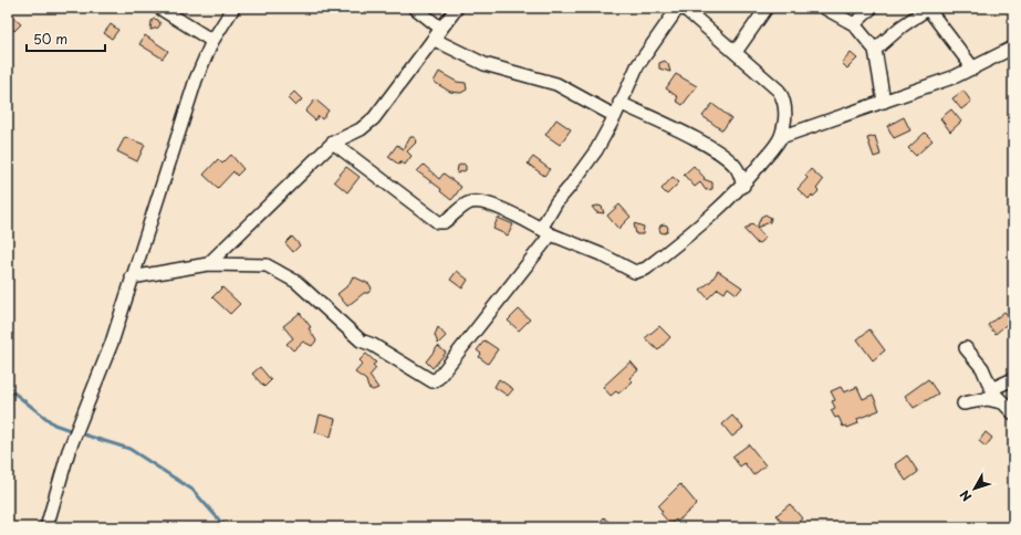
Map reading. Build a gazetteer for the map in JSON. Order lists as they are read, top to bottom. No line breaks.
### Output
{"scale_bar":"50 m","north":"bottom left"}
